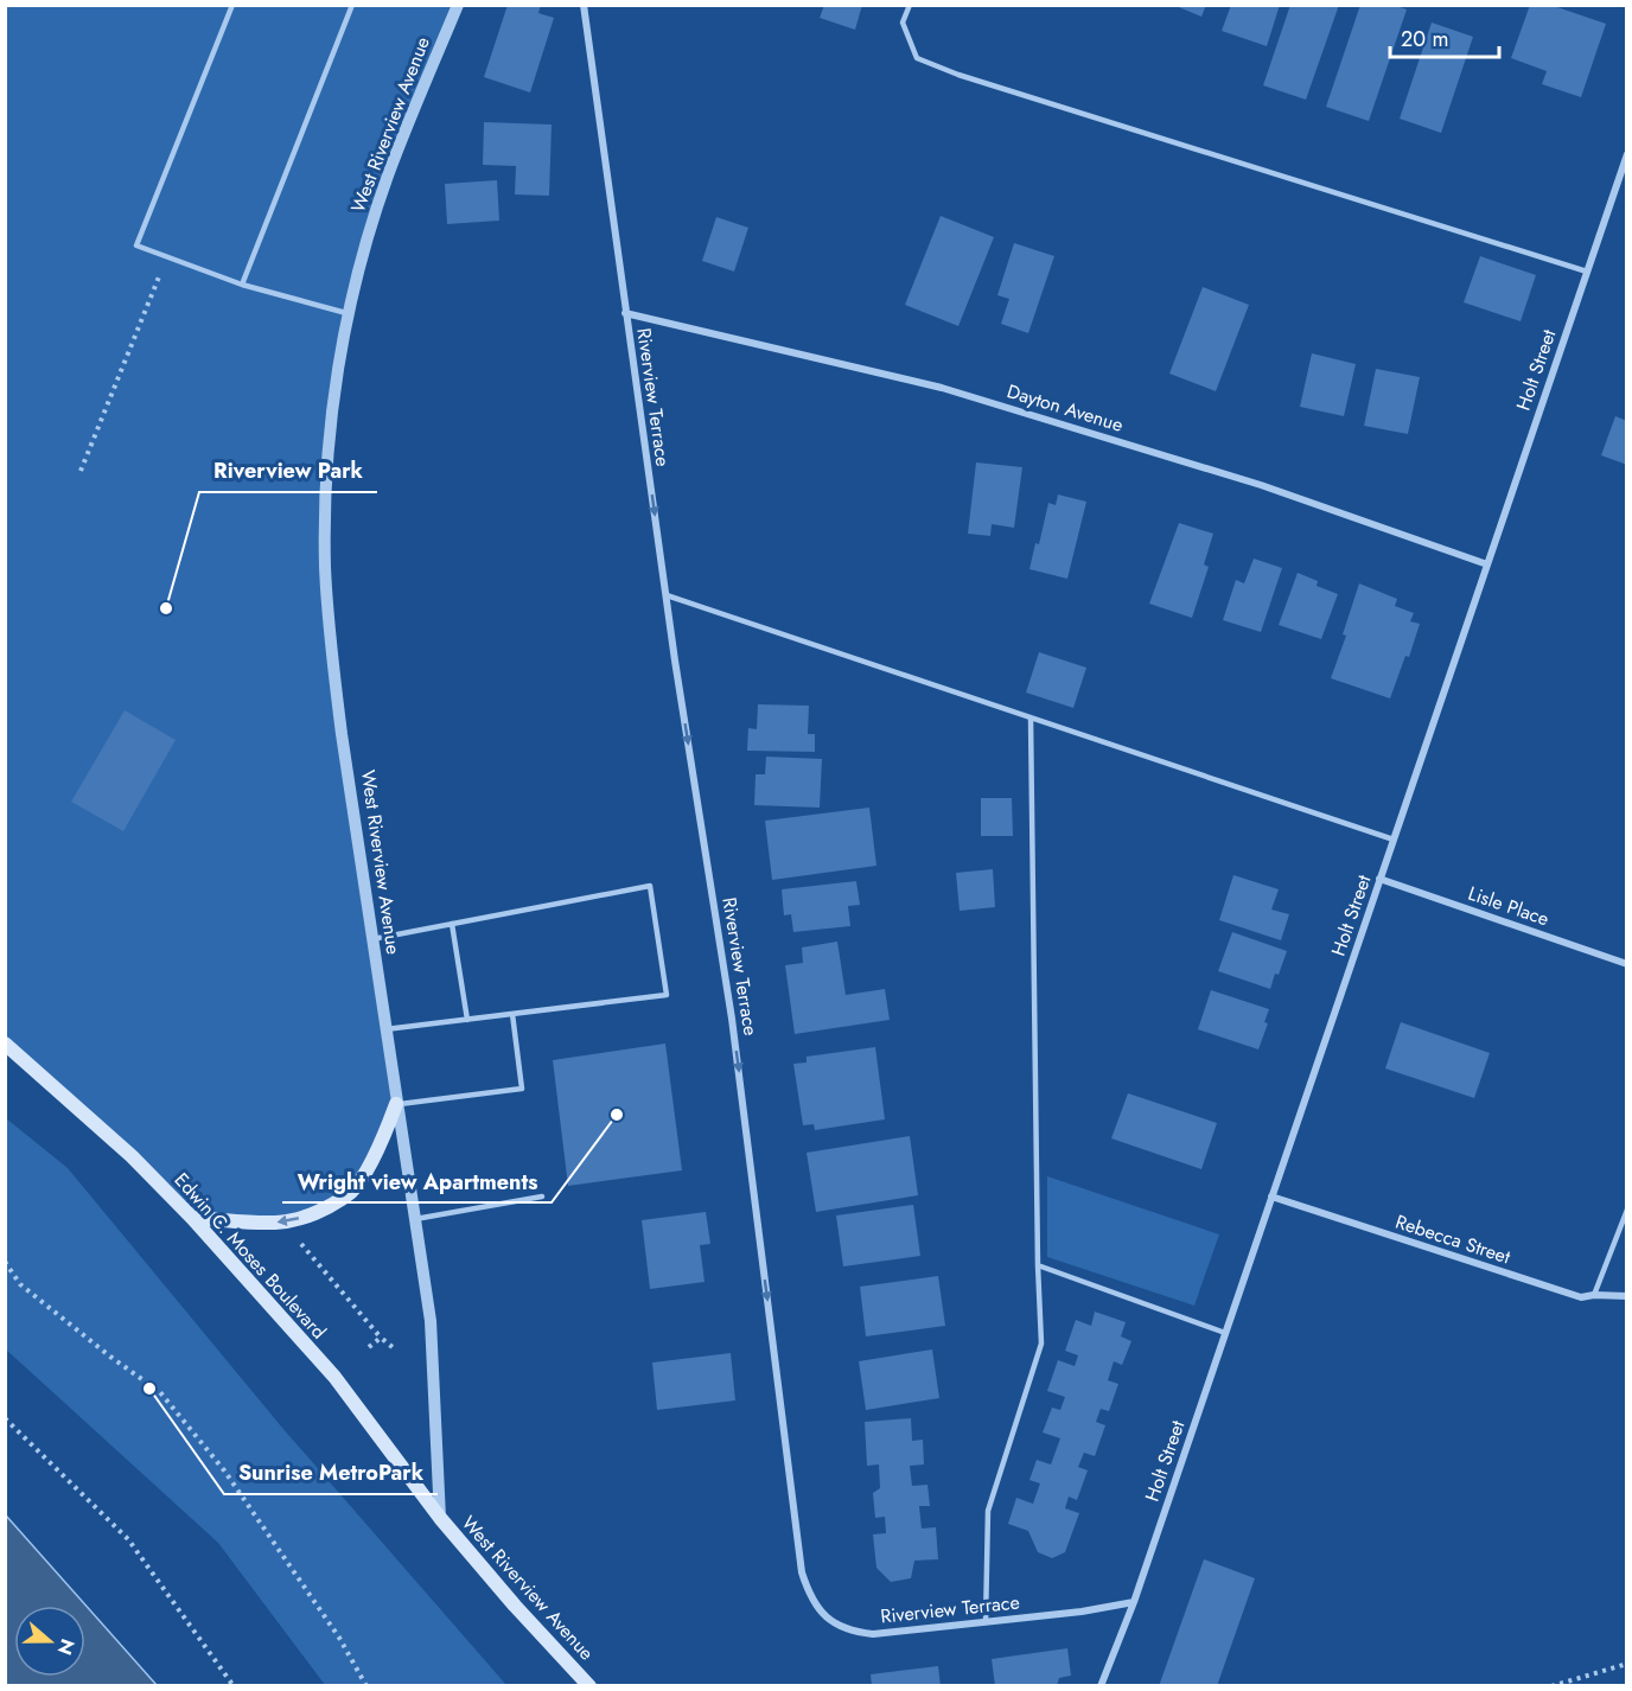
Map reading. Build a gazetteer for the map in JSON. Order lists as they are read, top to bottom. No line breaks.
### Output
{"streets":{"main road":["West Riverview Avenue","Edwin C. Moses Boulevard"],"street":["Holt Street","Riverview Terrace","Dayton Avenue","Lisle Place","Rebecca Street"]},"crossings":[["West Riverview Avenue","Edwin C. Moses Boulevard"],["Holt Street","Riverview Terrace"],["Holt Street","Dayton Avenue"],["Holt Street","Lisle Place"],["Holt Street","Rebecca Street"],["Riverview Terrace","Dayton Avenue"]],"one_way":["Riverview Terrace"],"places":["Riverview Park","Wright view Apartments","Sunrise MetroPark"],"scale_bar":"20 m","north":"right"}
